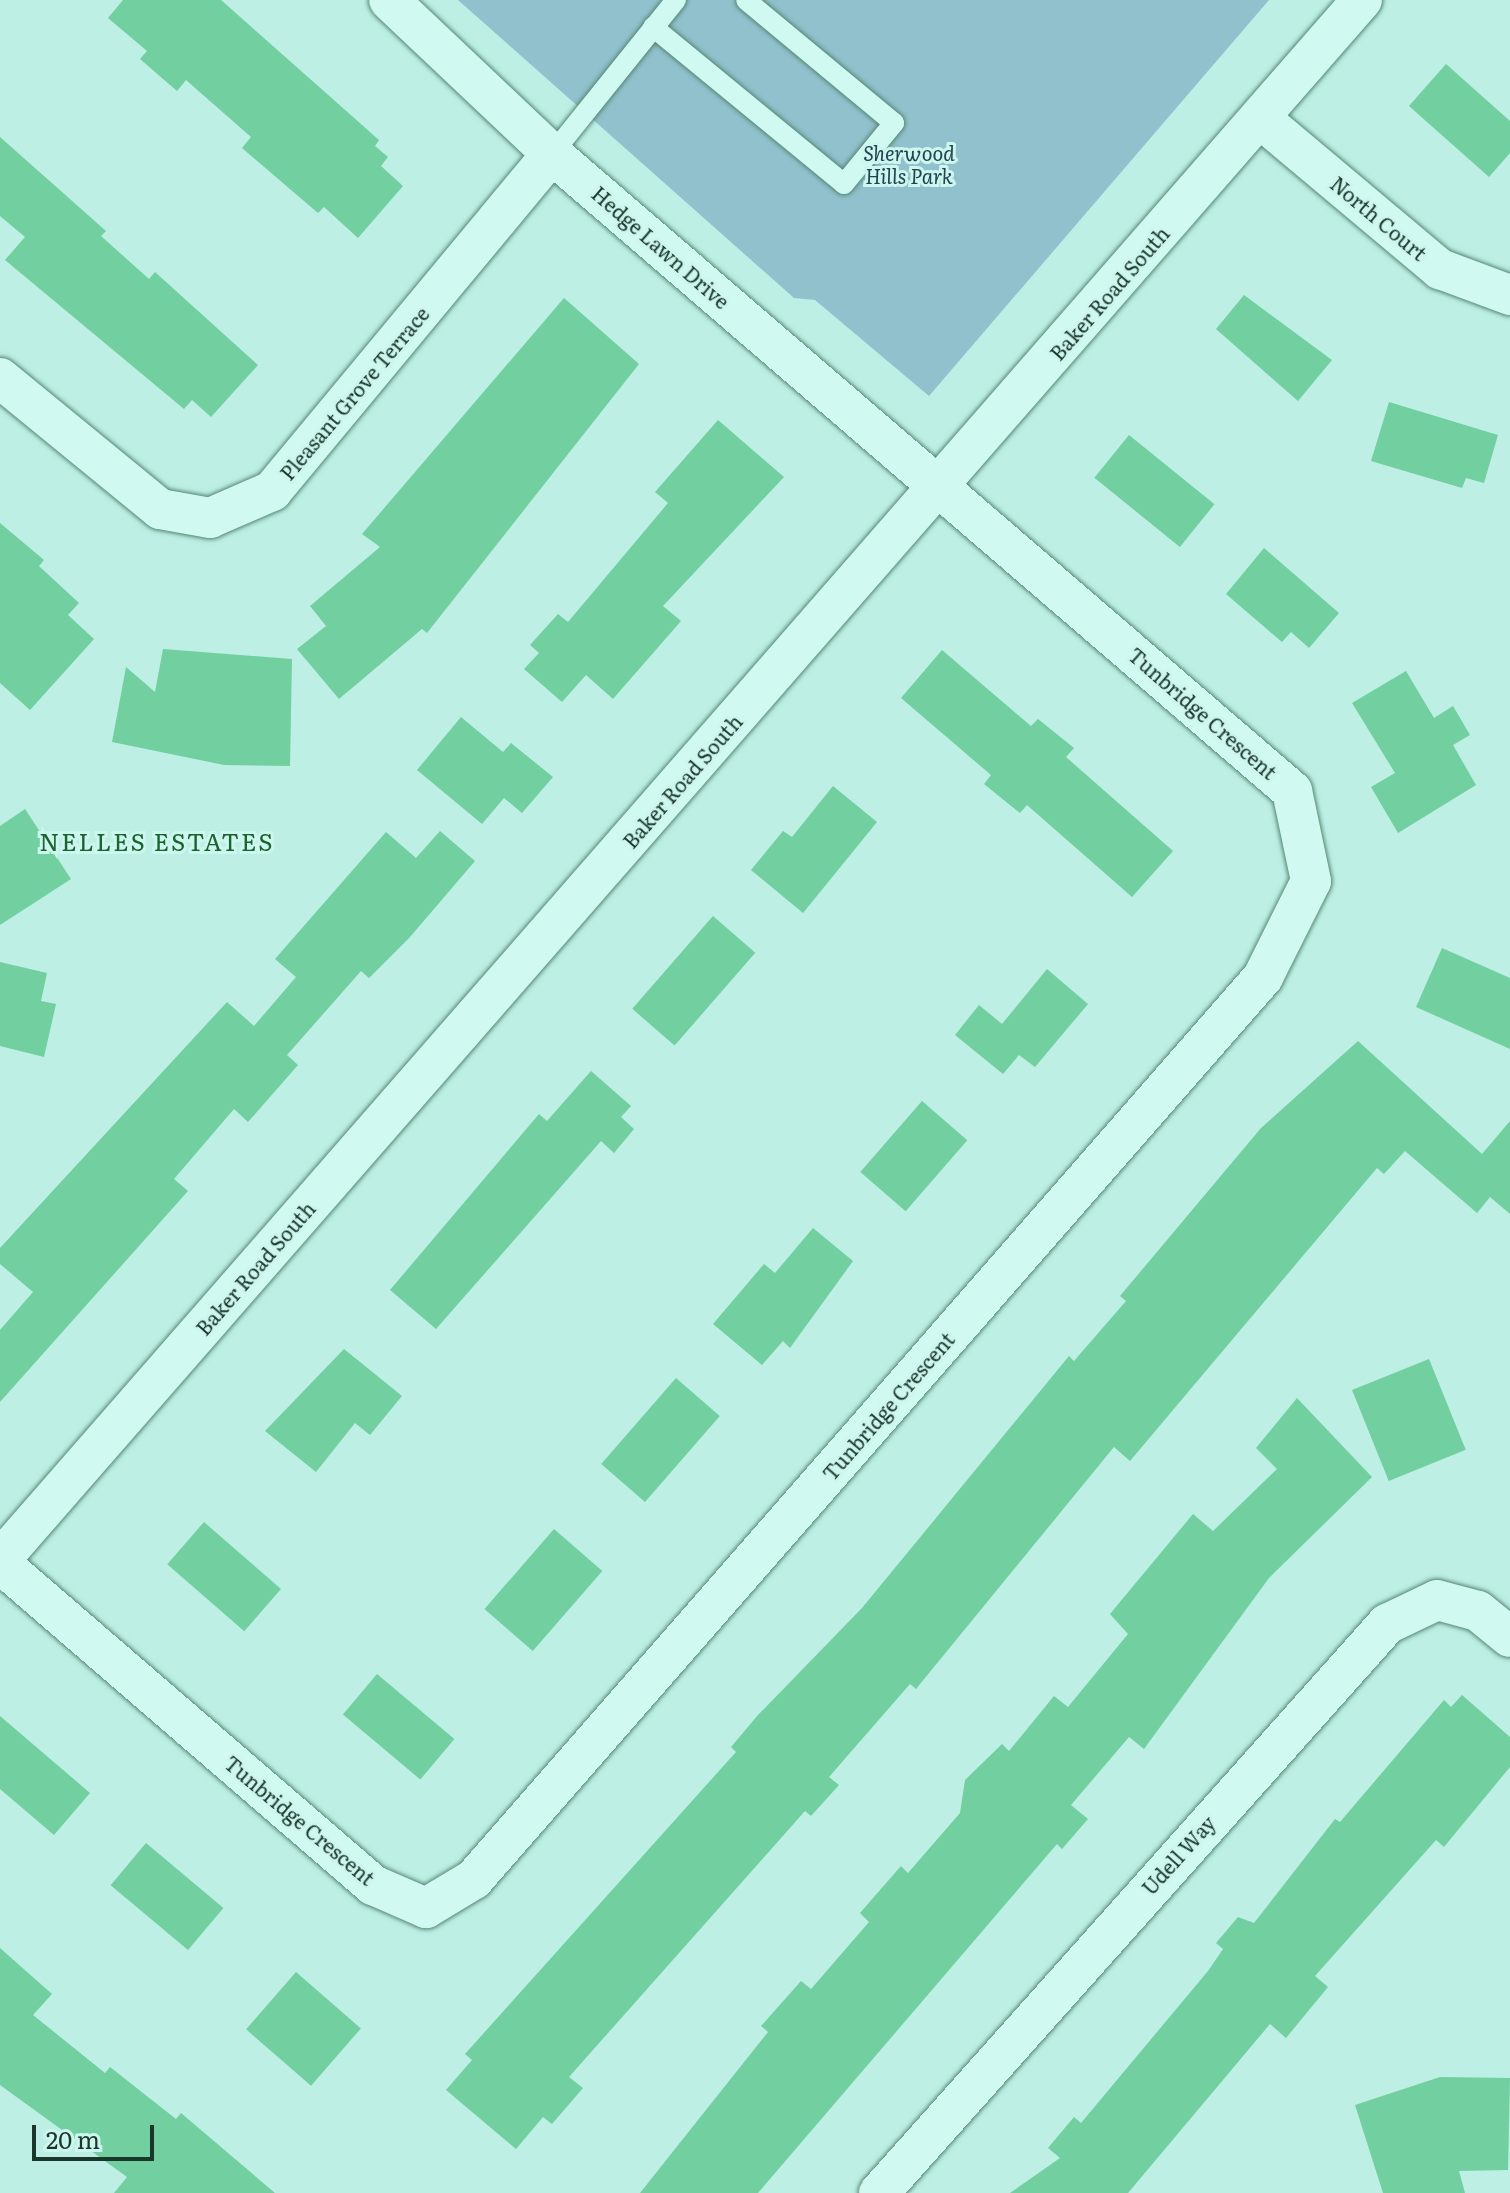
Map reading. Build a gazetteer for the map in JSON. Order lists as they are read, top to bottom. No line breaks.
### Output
{"streets":{"street":["North Court","Hedge Lawn Drive","Baker Road South","Pleasant Grove Terrace","Tunbridge Crescent","Udell Way"]},"crossings":[["North Court","Baker Road South"],["Hedge Lawn Drive","Baker Road South"],["Hedge Lawn Drive","Pleasant Grove Terrace"],["Hedge Lawn Drive","Tunbridge Crescent"],["Baker Road South","Tunbridge Crescent"]],"districts":["NELLES ESTATES"],"parks":["Sherwood Hills Park"],"scale_bar":"20 m"}
